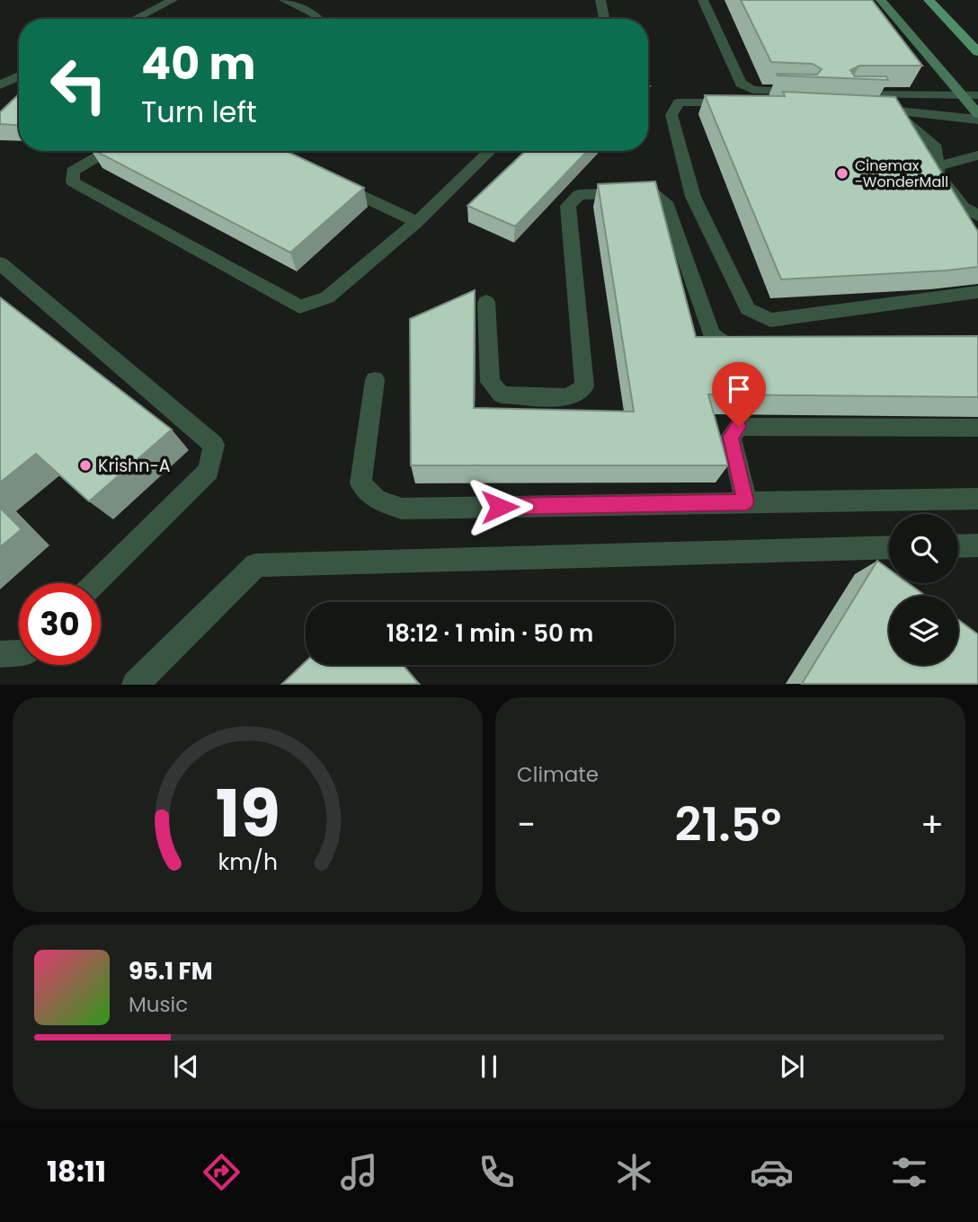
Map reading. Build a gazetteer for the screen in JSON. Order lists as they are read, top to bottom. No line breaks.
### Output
{"places":["Cinemax -WonderMall","Krishn-A"],"page":{"turn":["40 m","Turn left"],"limit":"30","trip":"18:12 · 1 min · 50 m","tile":"Climate","heat":["−","21.5°","+"],"song":["95.1 FM","Music"],"tabs":"18:11","gauge":["19","km/h"]}}
